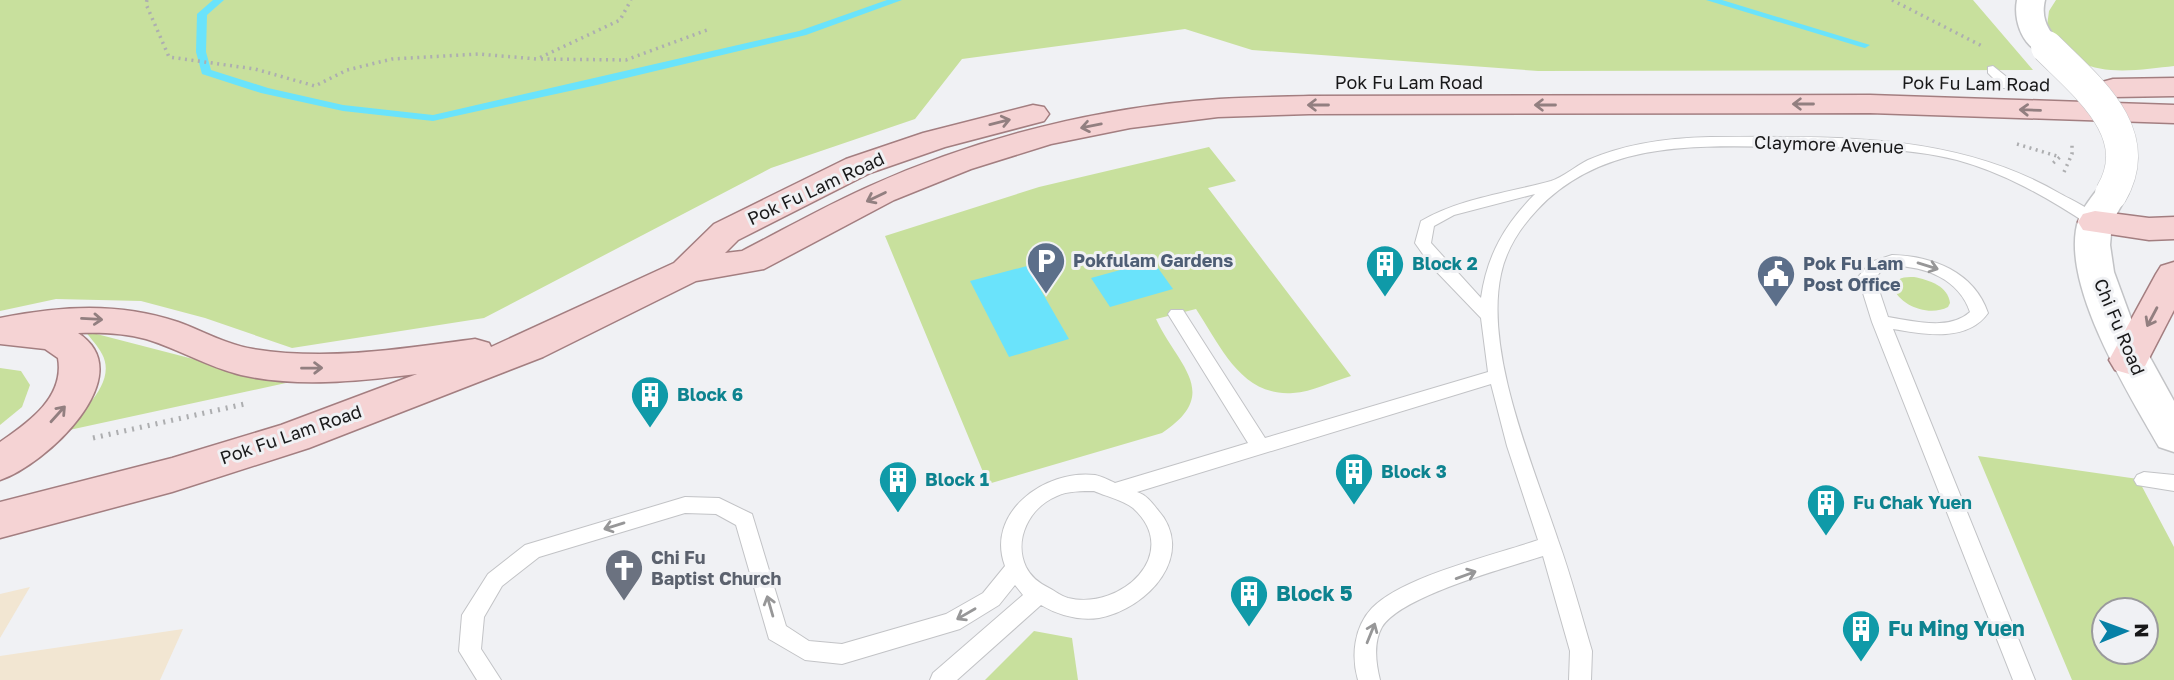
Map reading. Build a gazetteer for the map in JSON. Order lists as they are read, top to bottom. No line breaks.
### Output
{"streets":{"main road":["Pok Fu Lam Road"],"street":["Chi Fu Road"],"lane":["Claymore Avenue"]},"crossings":[["Claymore Avenue","Chi Fu Road"]],"places":{"parking":["Pokfulam Gardens"],"building":["Block 2","Block 6","Block 3","Block 1","Fu Chak Yuen","Block 5","Fu Ming Yuen"],"public building":["Pok Fu Lam Post Office"],"church":["Chi Fu Baptist Church"]},"north":"right"}
